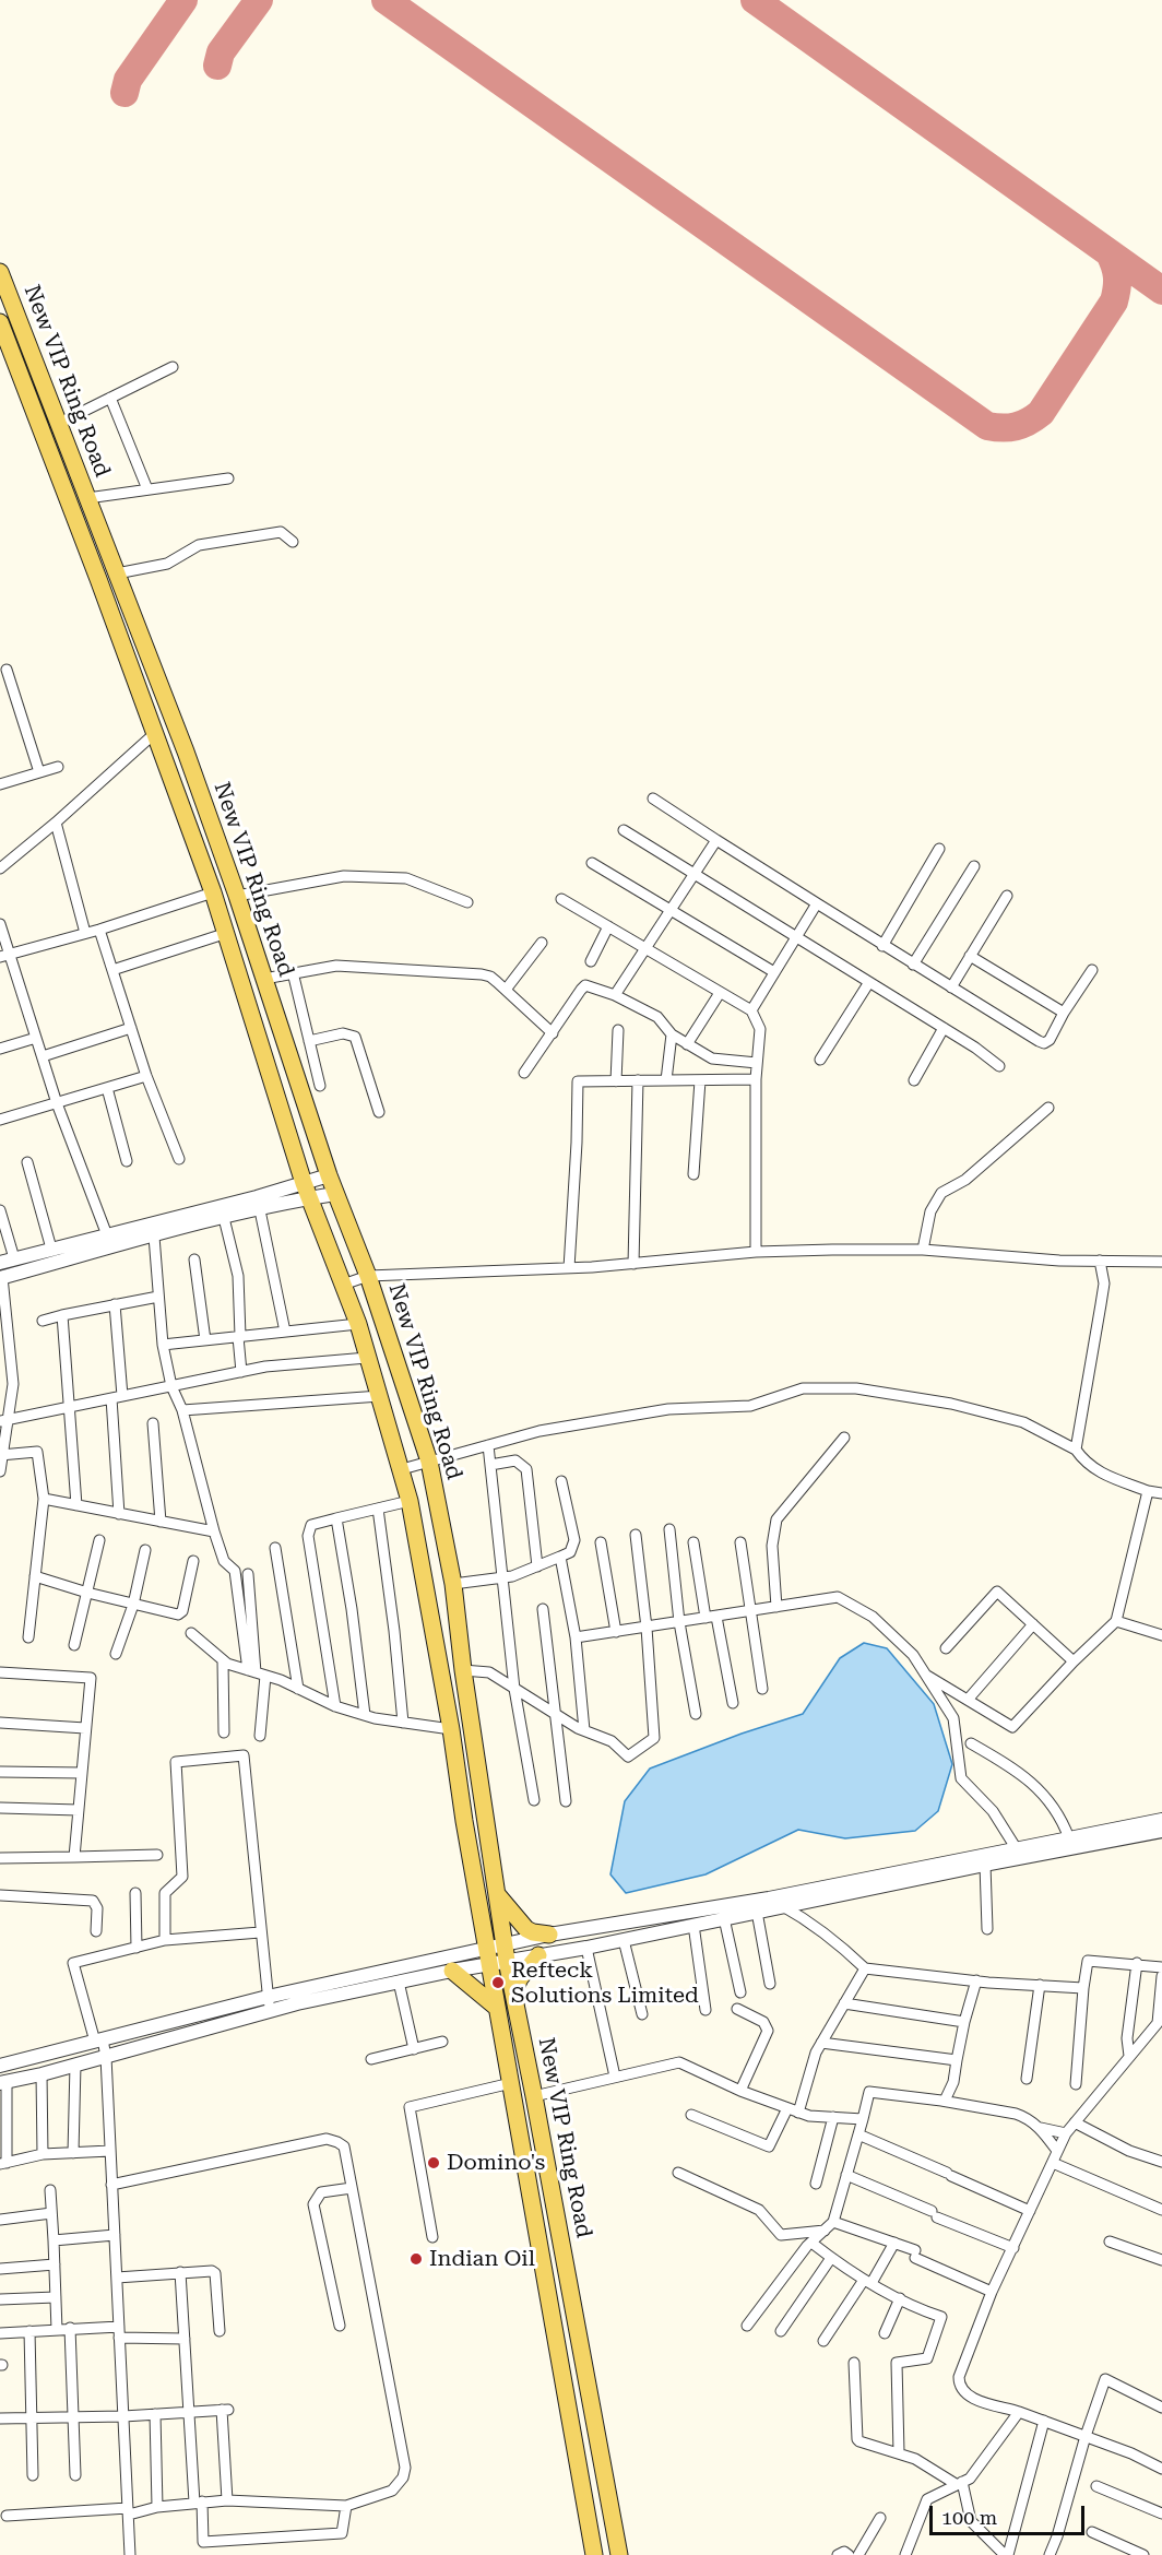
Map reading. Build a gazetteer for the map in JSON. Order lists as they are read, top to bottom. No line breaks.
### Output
{"streets":{"main road":["New VIP Ring Road"]},"places":["Refteck Solutions Limited","Domino's","Indian Oil"],"scale_bar":"100 m"}
